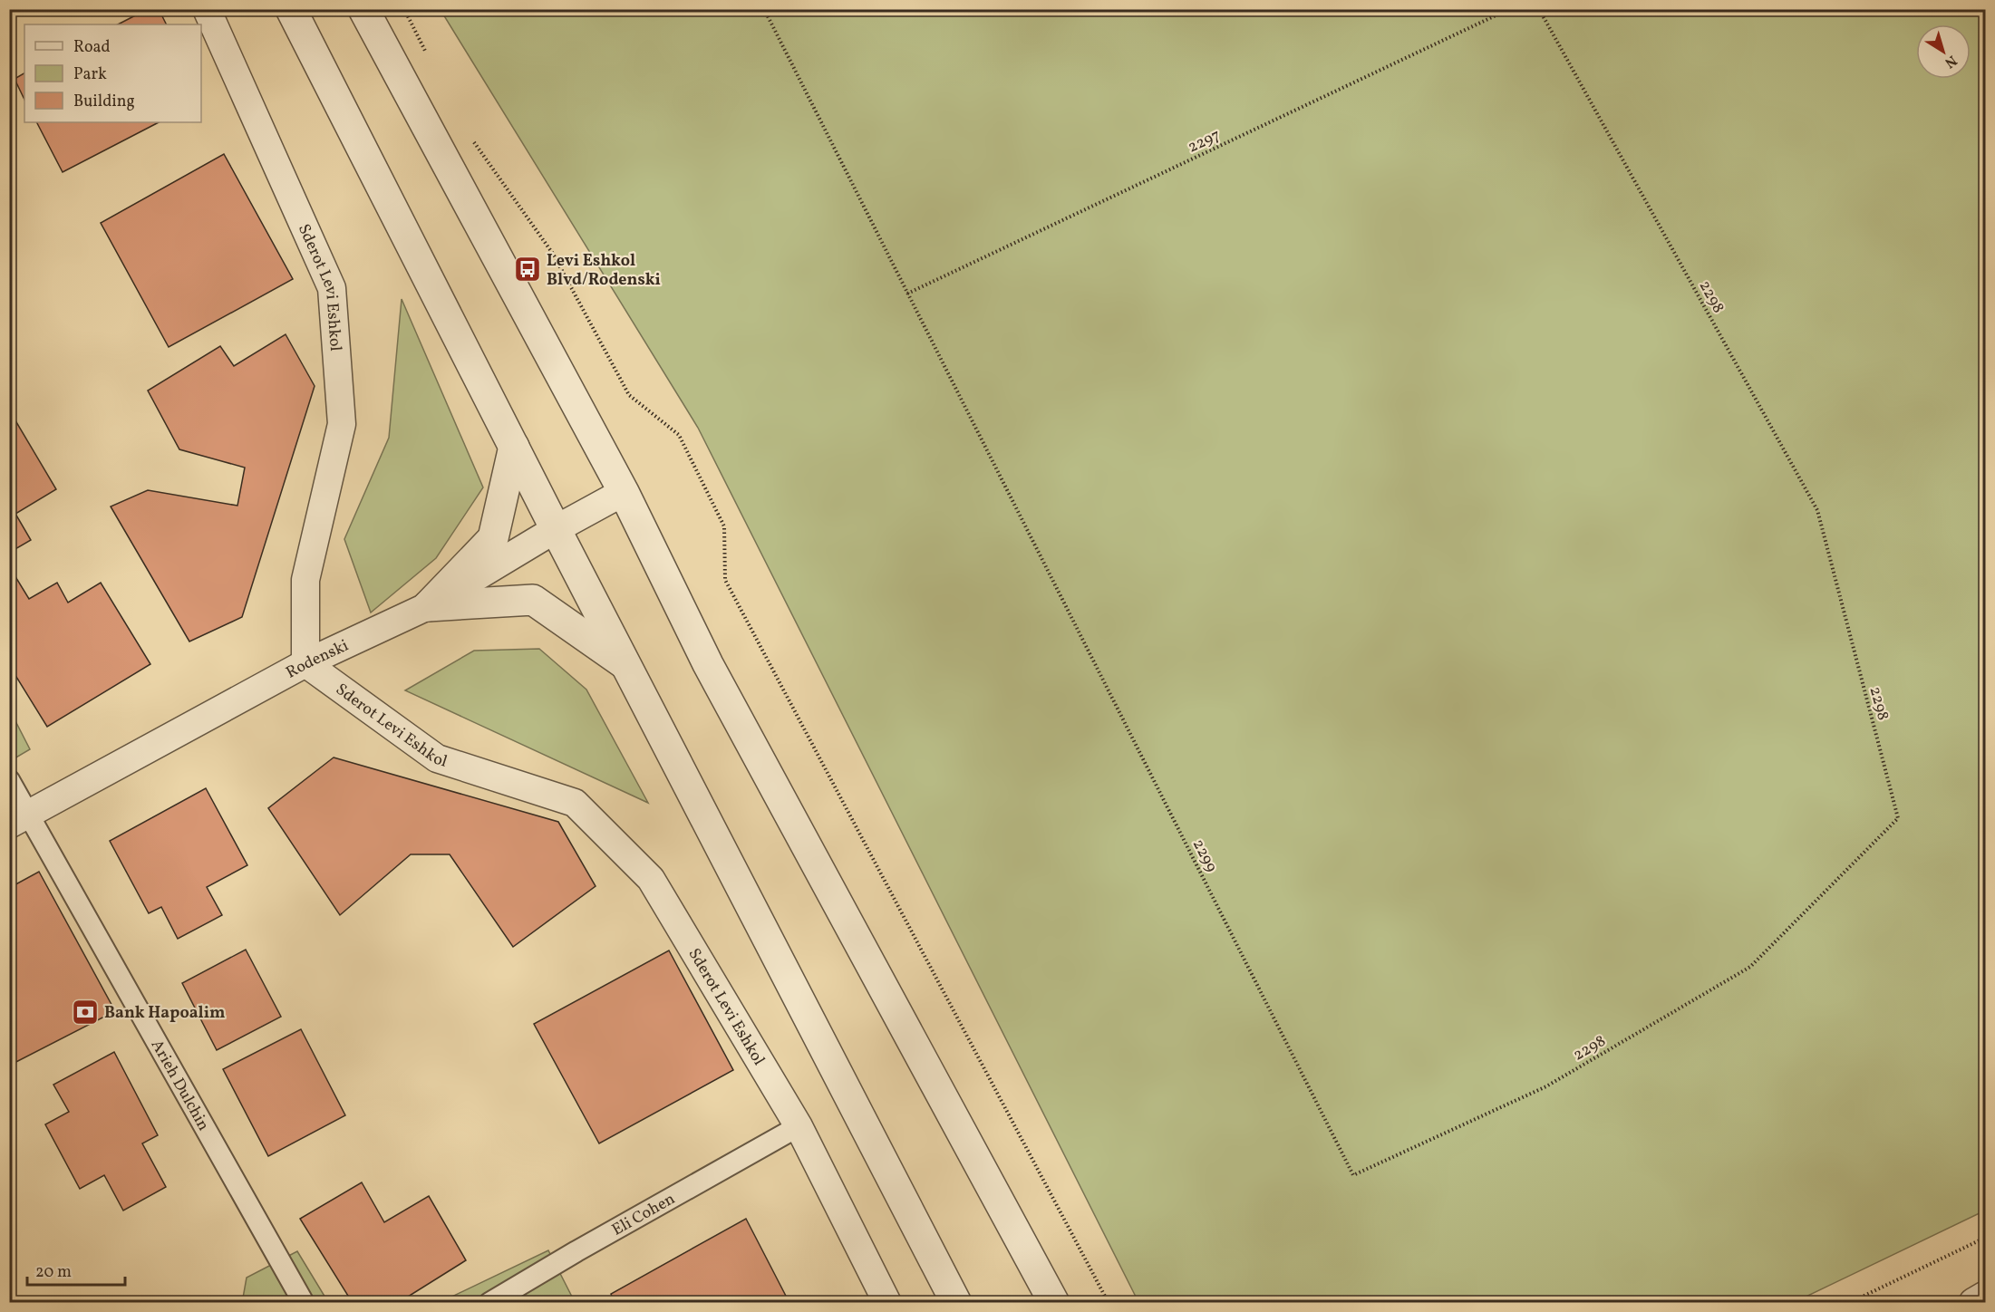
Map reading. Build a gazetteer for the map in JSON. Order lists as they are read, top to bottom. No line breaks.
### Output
{"streets":{"street":["Sderot Levi Eshkol","Rodenski","Arieh Dulchin","Eli Cohen"],"path":["2297","2298","2299"]},"crossings":[["2297","2299"],["Sderot Levi Eshkol","Rodenski"],["Sderot Levi Eshkol","Eli Cohen"],["2298","2299"],["Rodenski","Arieh Dulchin"]],"places":{"bus stop":["Levi Eshkol Blvd/Rodenski"],"bank":["Bank Hapoalim"]},"legend":["Road","Park","Building"],"scale_bar":"20 m","north":"bottom right"}
